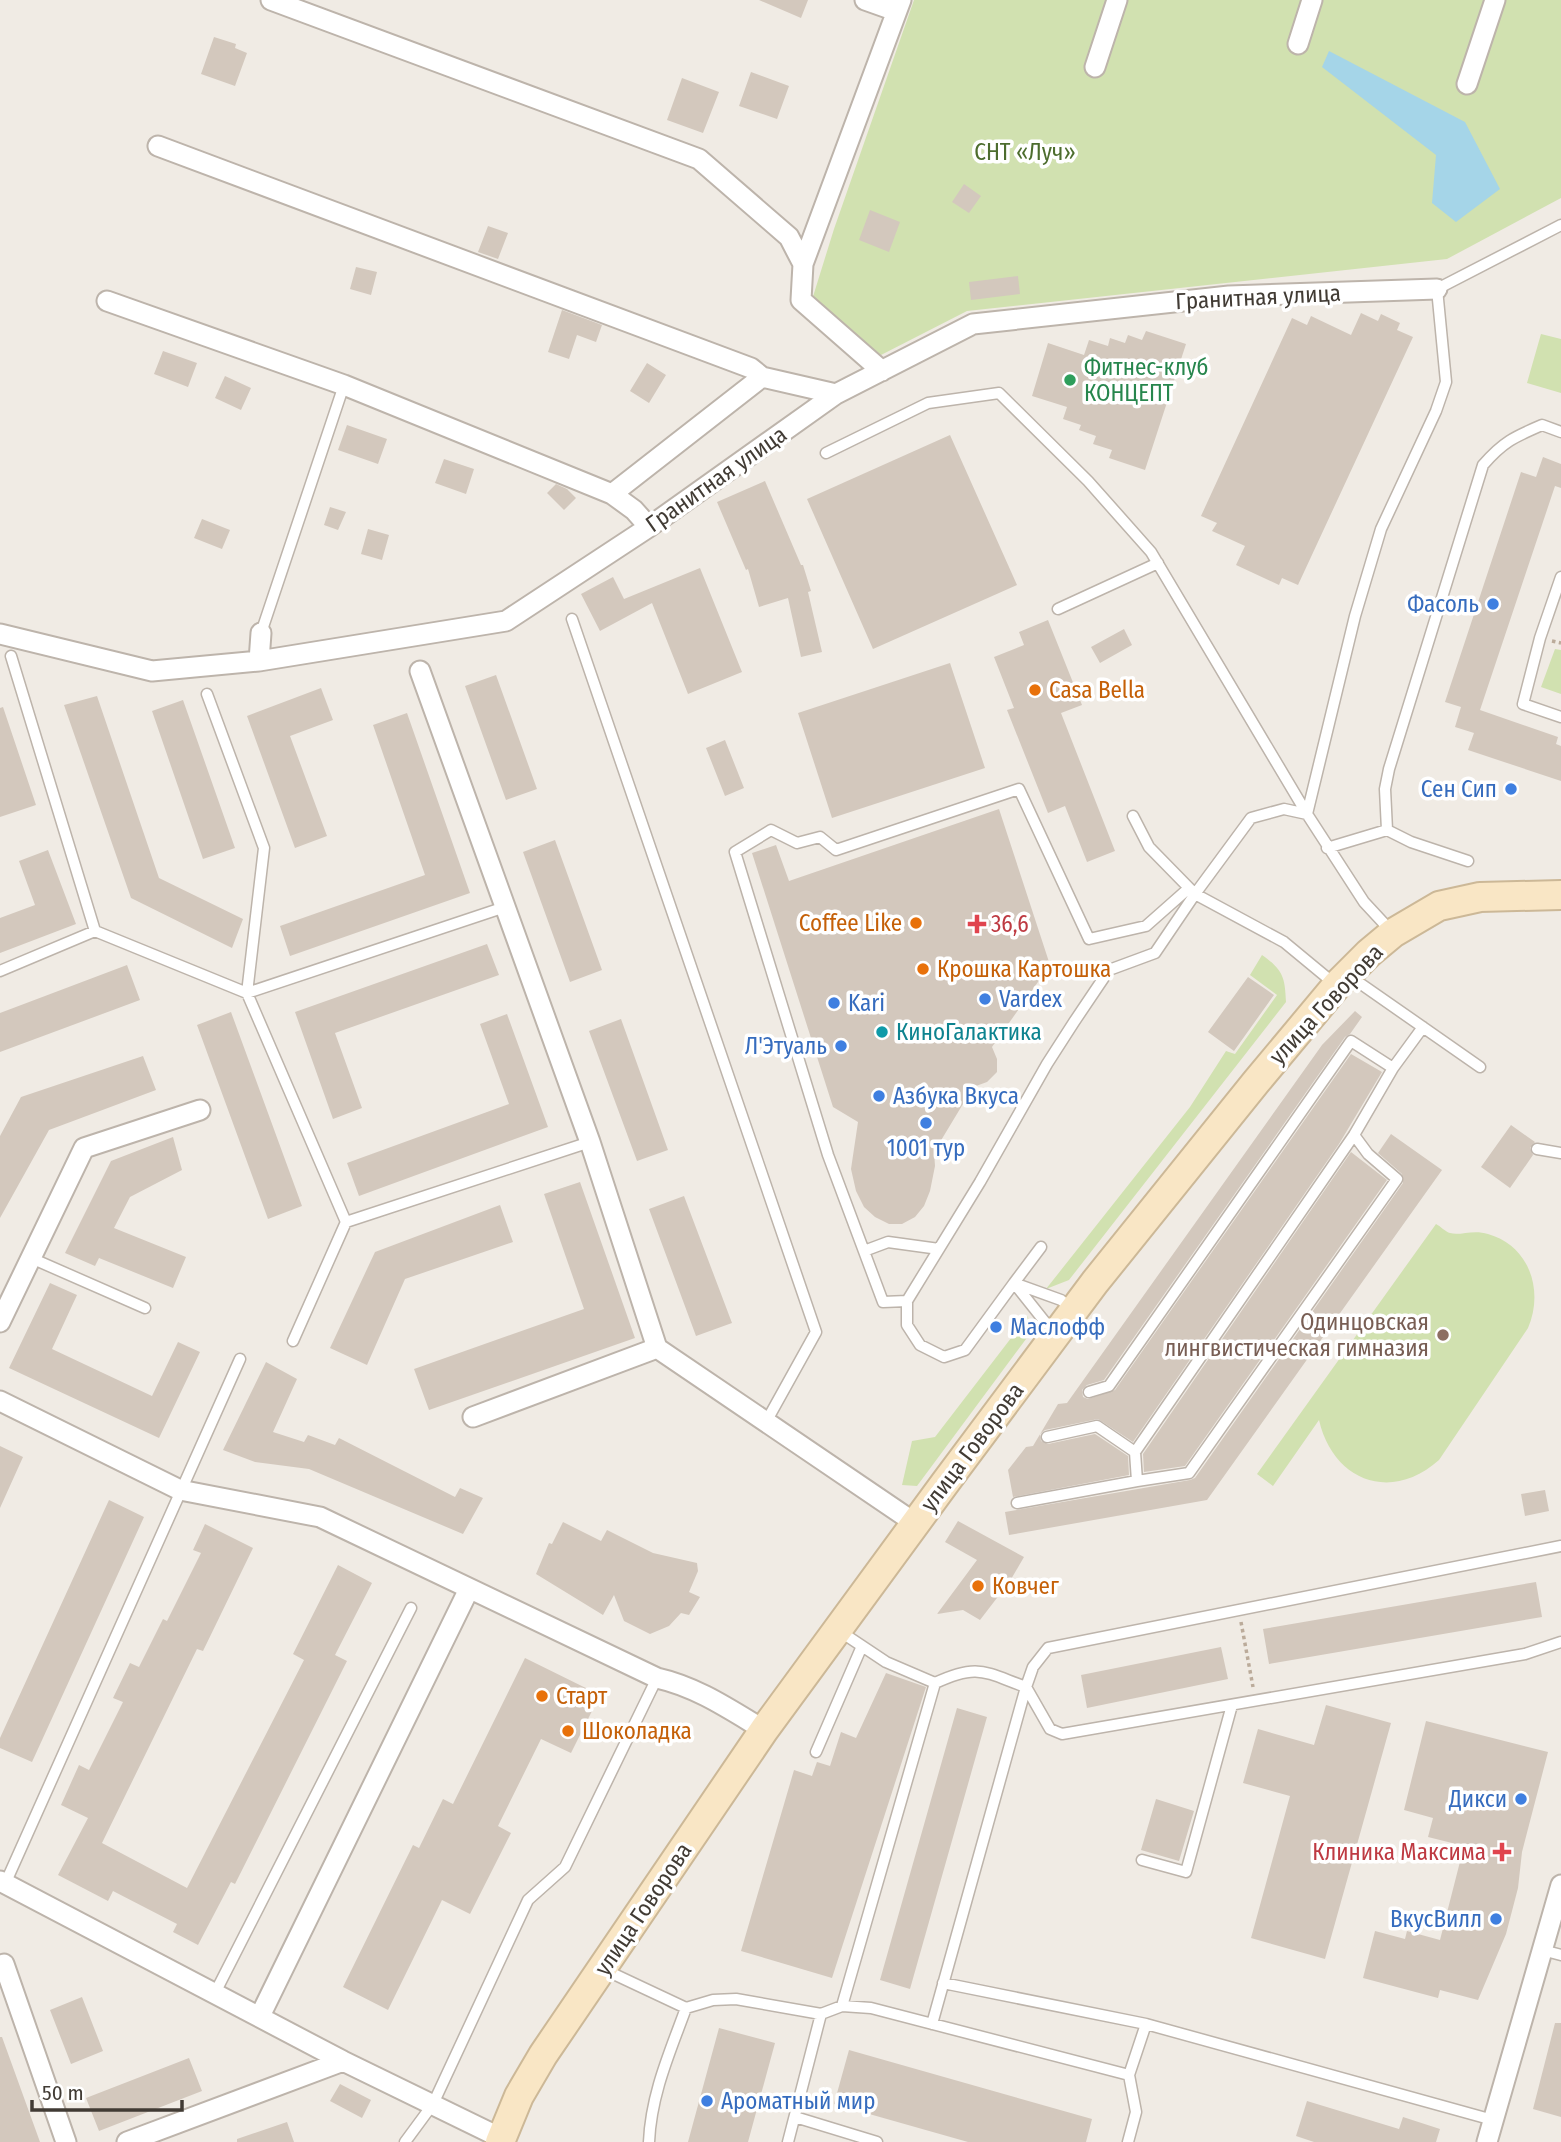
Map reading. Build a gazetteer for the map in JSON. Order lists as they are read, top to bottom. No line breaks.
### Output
{"streets":{"main road":["улица Говорова"],"street":["Гранитная улица"]},"parks":["СНТ «Луч»"],"places":{"other":["Фитнес-клуб КОНЦЕПТ","Фасоль","Casa Bella","Сен Сип","Coffee Like","Крошка Картошка","Vardex","Kari","КиноГалактика","Л'Этуаль","Азбука Вкуса","1001 тур","Маслофф","Одинцовская лингвистическая гимназия","Ковчег","Старт","Шоколадка","Дикси","ВкусВилл","Ароматный мир"],"health":["36,6","Клиника Максима"]},"scale_bar":"50 m"}
